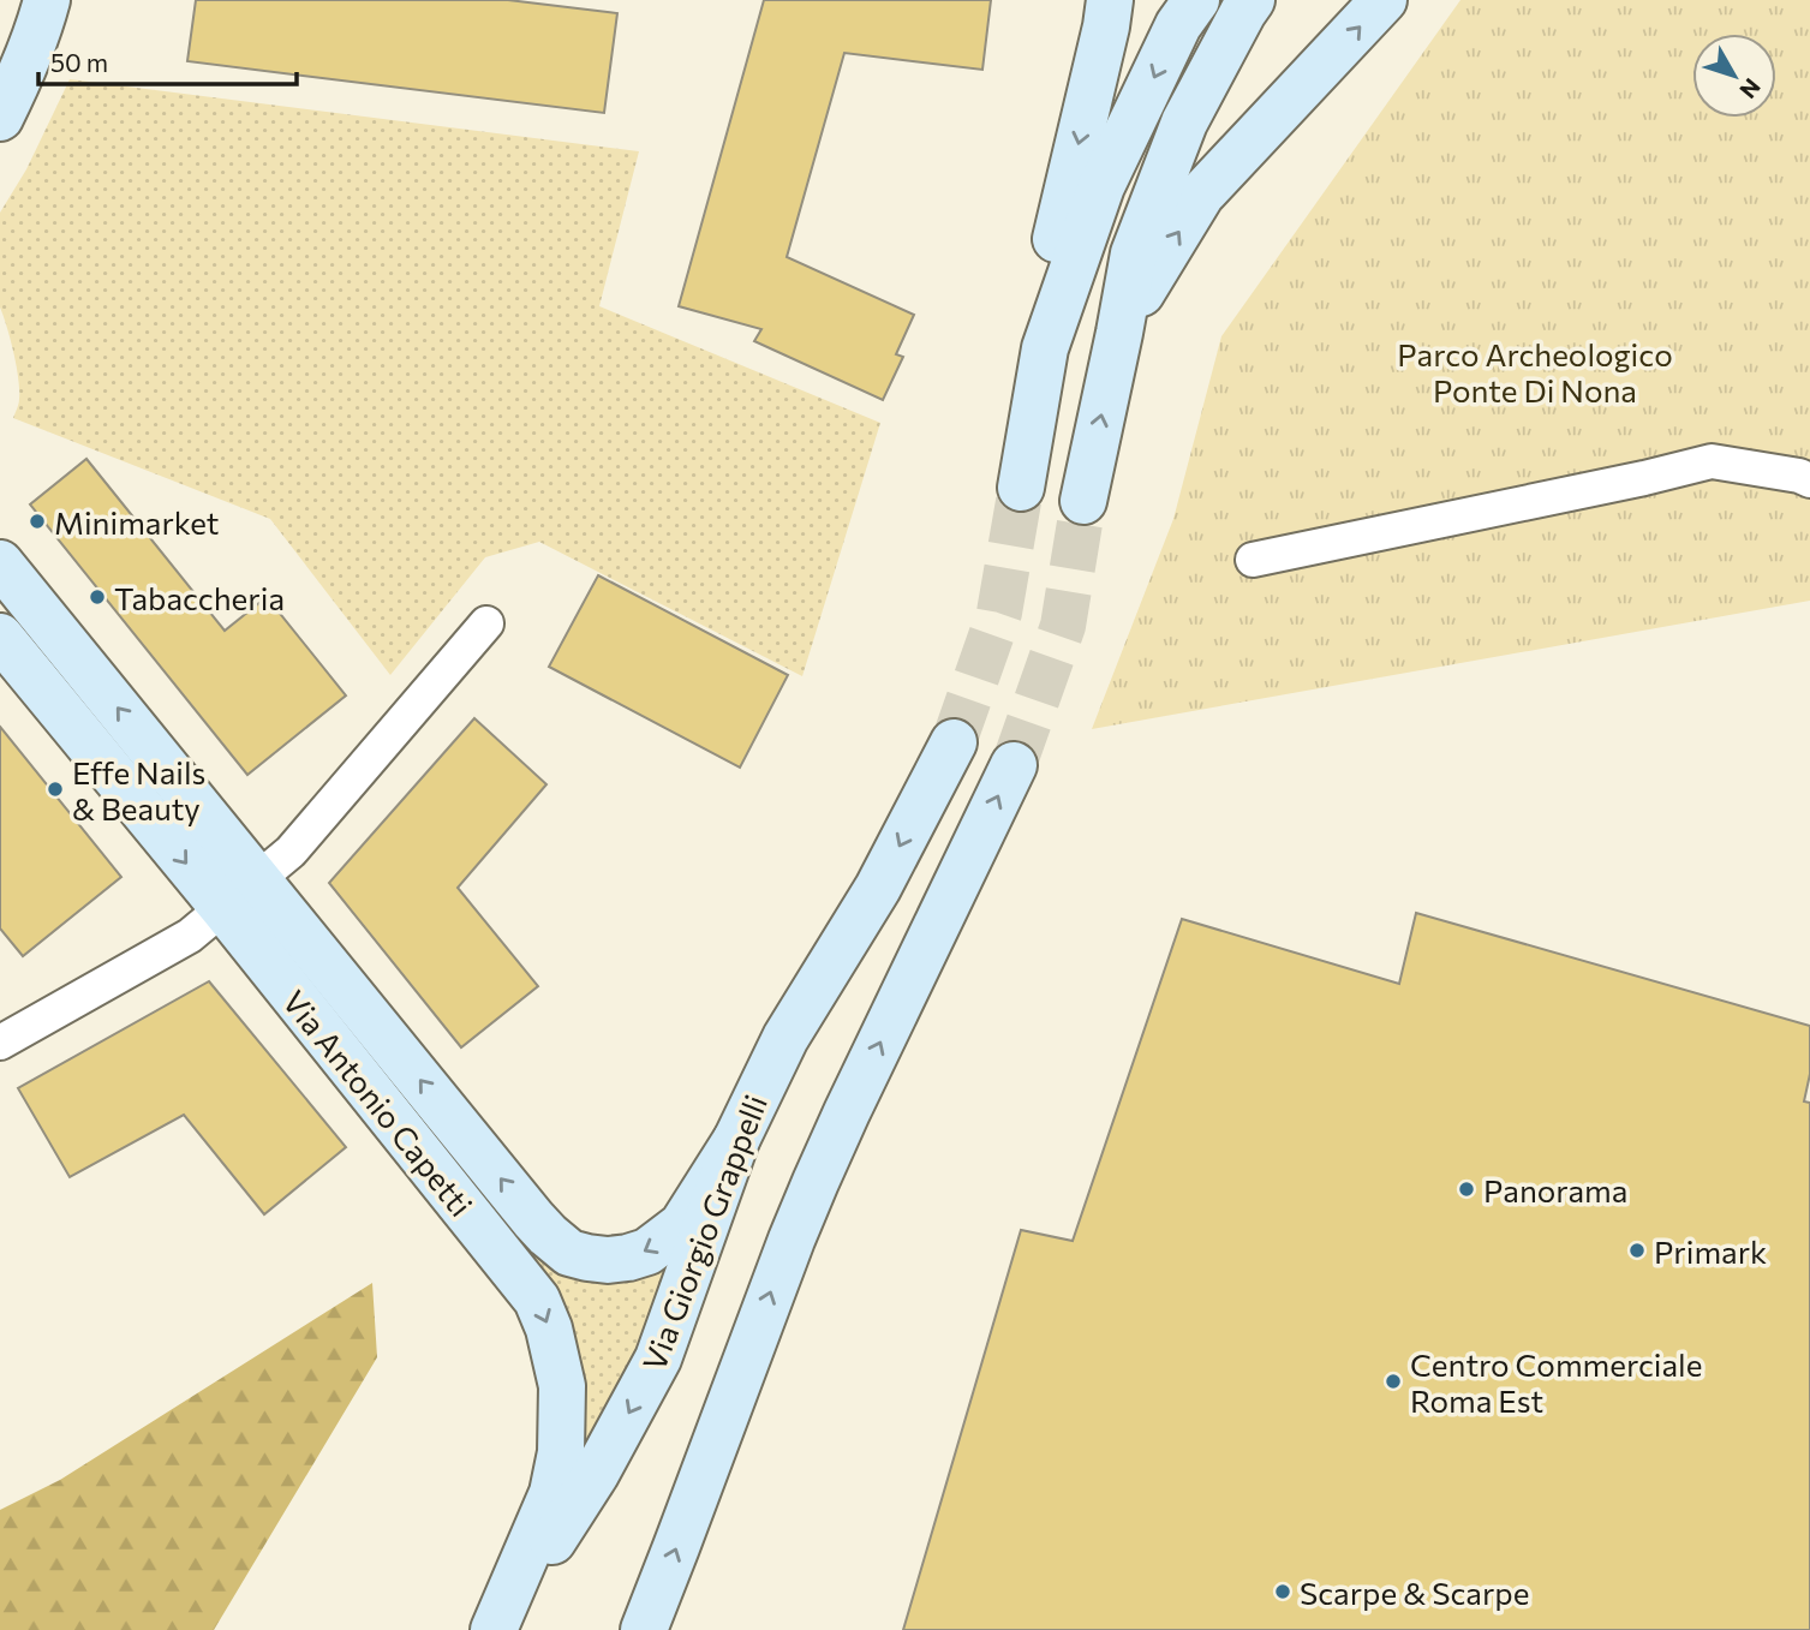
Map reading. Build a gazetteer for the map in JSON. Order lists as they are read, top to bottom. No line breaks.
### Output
{"streets":{"main road":["Via Antonio Capetti","Via Giorgio Grappelli"]},"crossings":[["Via Antonio Capetti","Via Giorgio Grappelli"]],"parks":["Parco Archeologico Ponte Di Nona"],"places":["Minimarket","Tabaccheria","Effe Nails & Beauty","Panorama","Primark","Centro Commerciale Roma Est","Scarpe & Scarpe"],"scale_bar":"50 m","north":"bottom right"}
